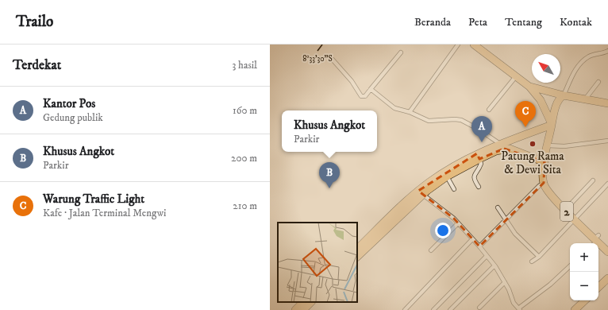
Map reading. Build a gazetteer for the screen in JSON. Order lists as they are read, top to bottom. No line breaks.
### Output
{"streets":{"highway":["2"]},"places":["Patung Rama & Dewi Sita"],"north":"top left","page":{"header":"Trailo","nav":["Beranda","Peta","Tentang","Kontak"],"heading":["Terdekat","3 hasil"],"list":[{"mark":"A","name":"Kantor Pos","note":"Gedung publik","value":"160 m"},{"mark":"B","name":"Khusus Angkot","note":"Parkir","value":"200 m"},{"mark":"C","name":"Warung Traffic Light","note":"Kafe · Jalan Terminal Mengwi","value":"210 m"}],"pins":["C","A","B"],"popup":["Khusus Angkot","Parkir"],"map_buttons":["+","−"]},"coordinates":["8°33'30\"S"]}
